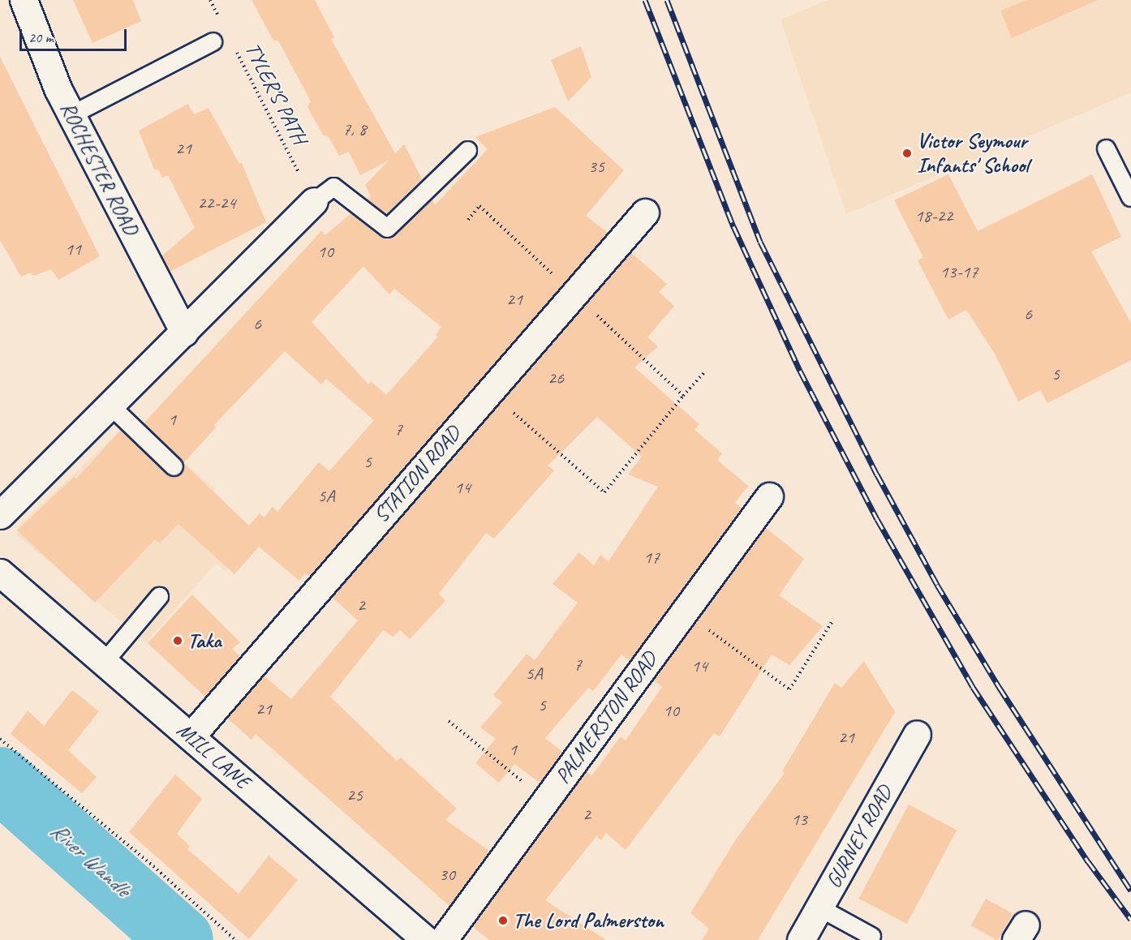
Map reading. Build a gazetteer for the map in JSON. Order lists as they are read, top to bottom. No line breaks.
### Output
{"streets":{"street":["ROCHESTER ROAD","STATION ROAD","PALMERSTON ROAD","MILL LANE","GURNEY ROAD"],"path":["TYLER'S PATH"]},"crossings":[["STATION ROAD","MILL LANE"]],"water":["River Wandle"],"places":["Victor Seymour Infants' School","Taka","The Lord Palmerston"],"house_numbers":["7, 8","21","35","22-24","18-22","11","10","13-17","21","6","6","5","26","1","7","5","14","5A","17","2","7","14","5A","5","21","10","21","1","25","2","13","30"],"scale_bar":"20 m"}
